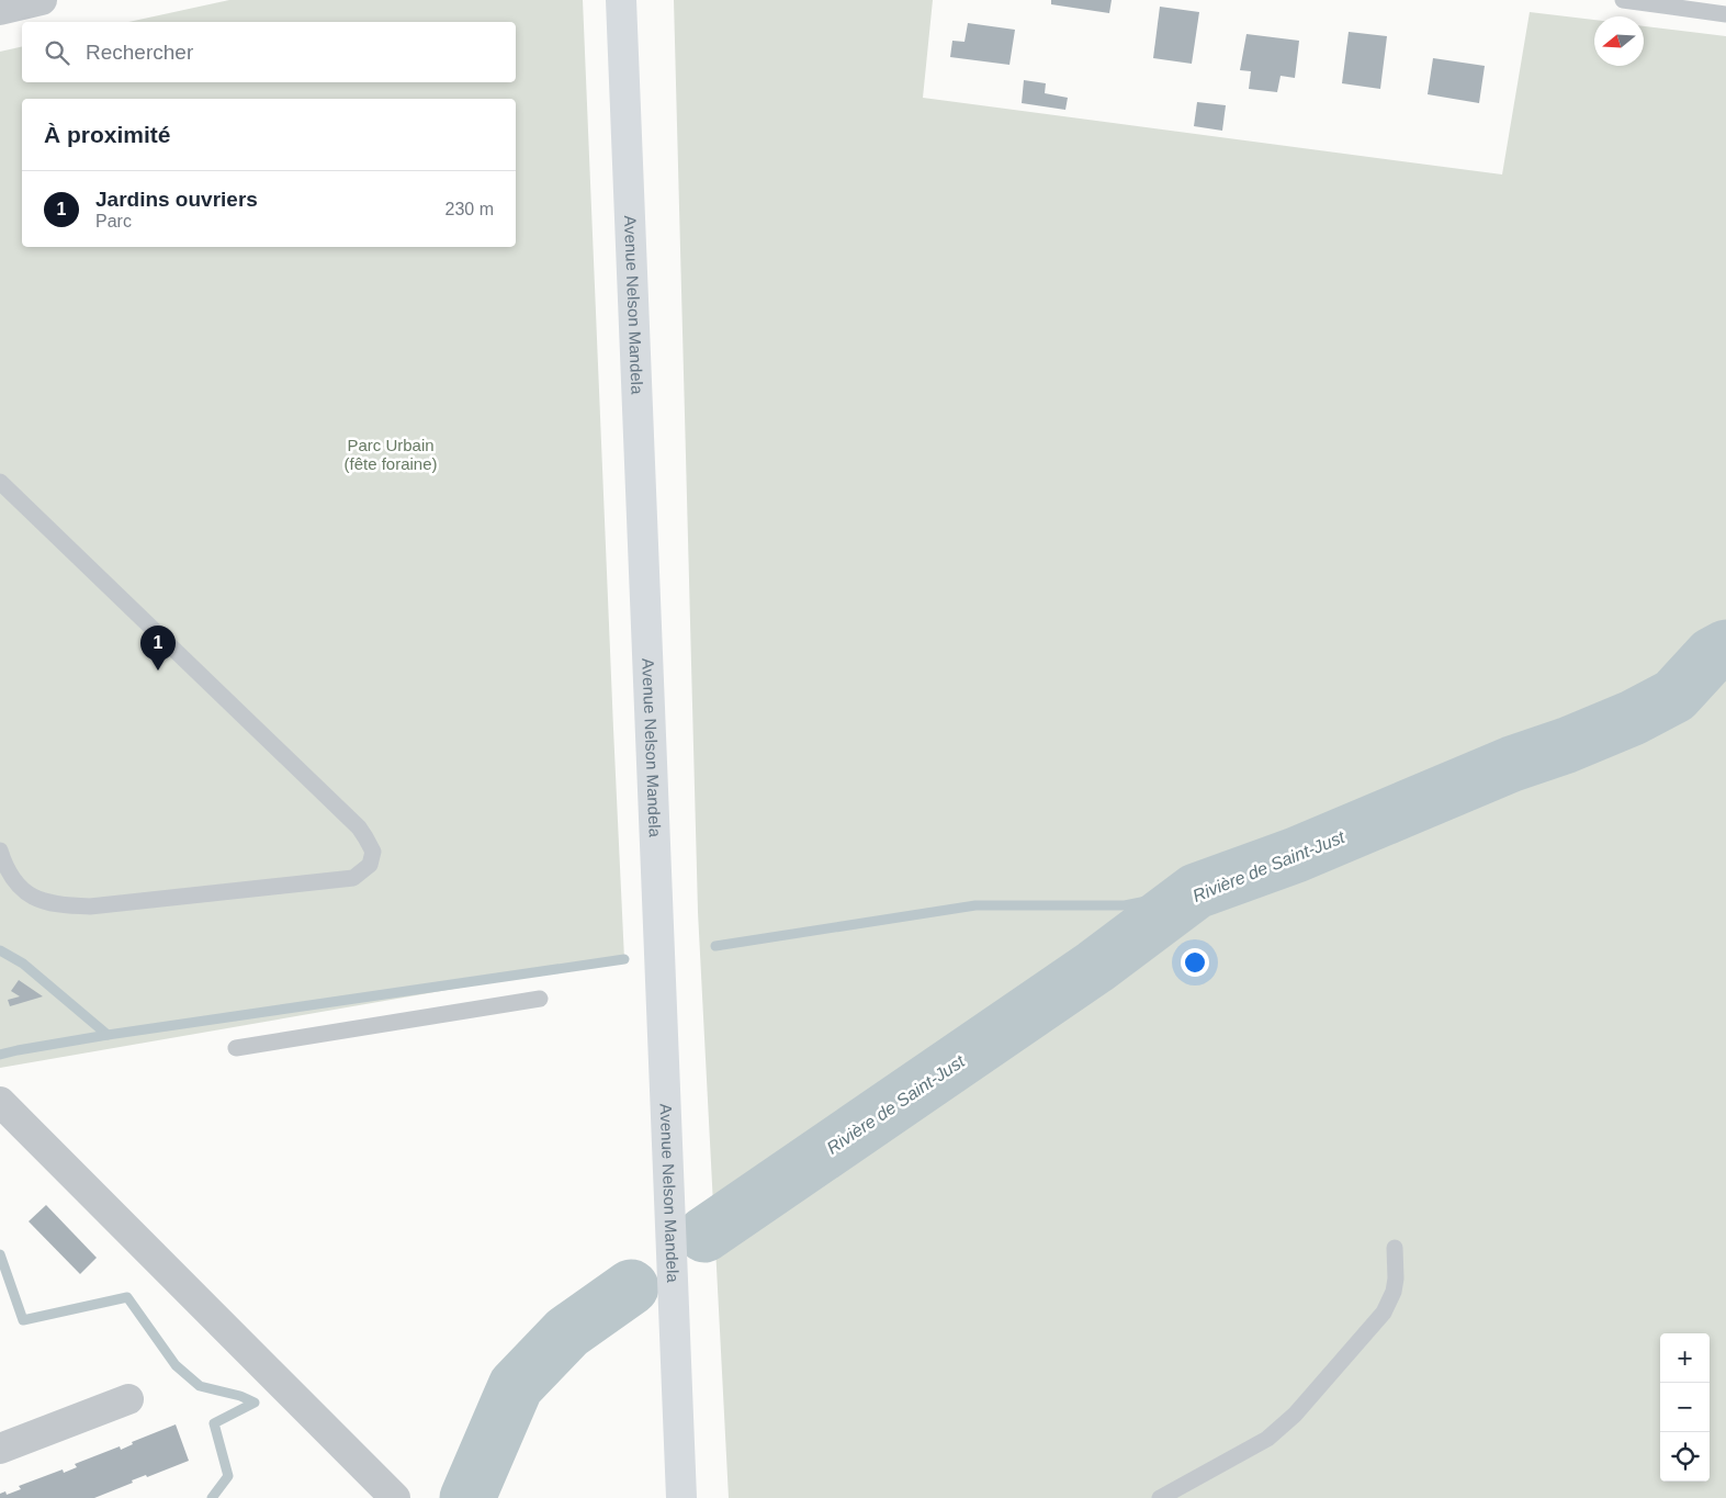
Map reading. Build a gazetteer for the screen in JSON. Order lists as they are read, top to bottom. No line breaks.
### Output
{"streets":{"street":["Avenue Nelson Mandela"]},"water":["Rivière de Saint-Just"],"parks":["Parc Urbain (fête foraine)"],"north":"left","page":{"search":"Rechercher","heading":"À proximité","list":[{"mark":"1","name":"Jardins ouvriers","note":"Parc","value":"230 m"}],"pins":"1","map_buttons":["+","−"]}}
